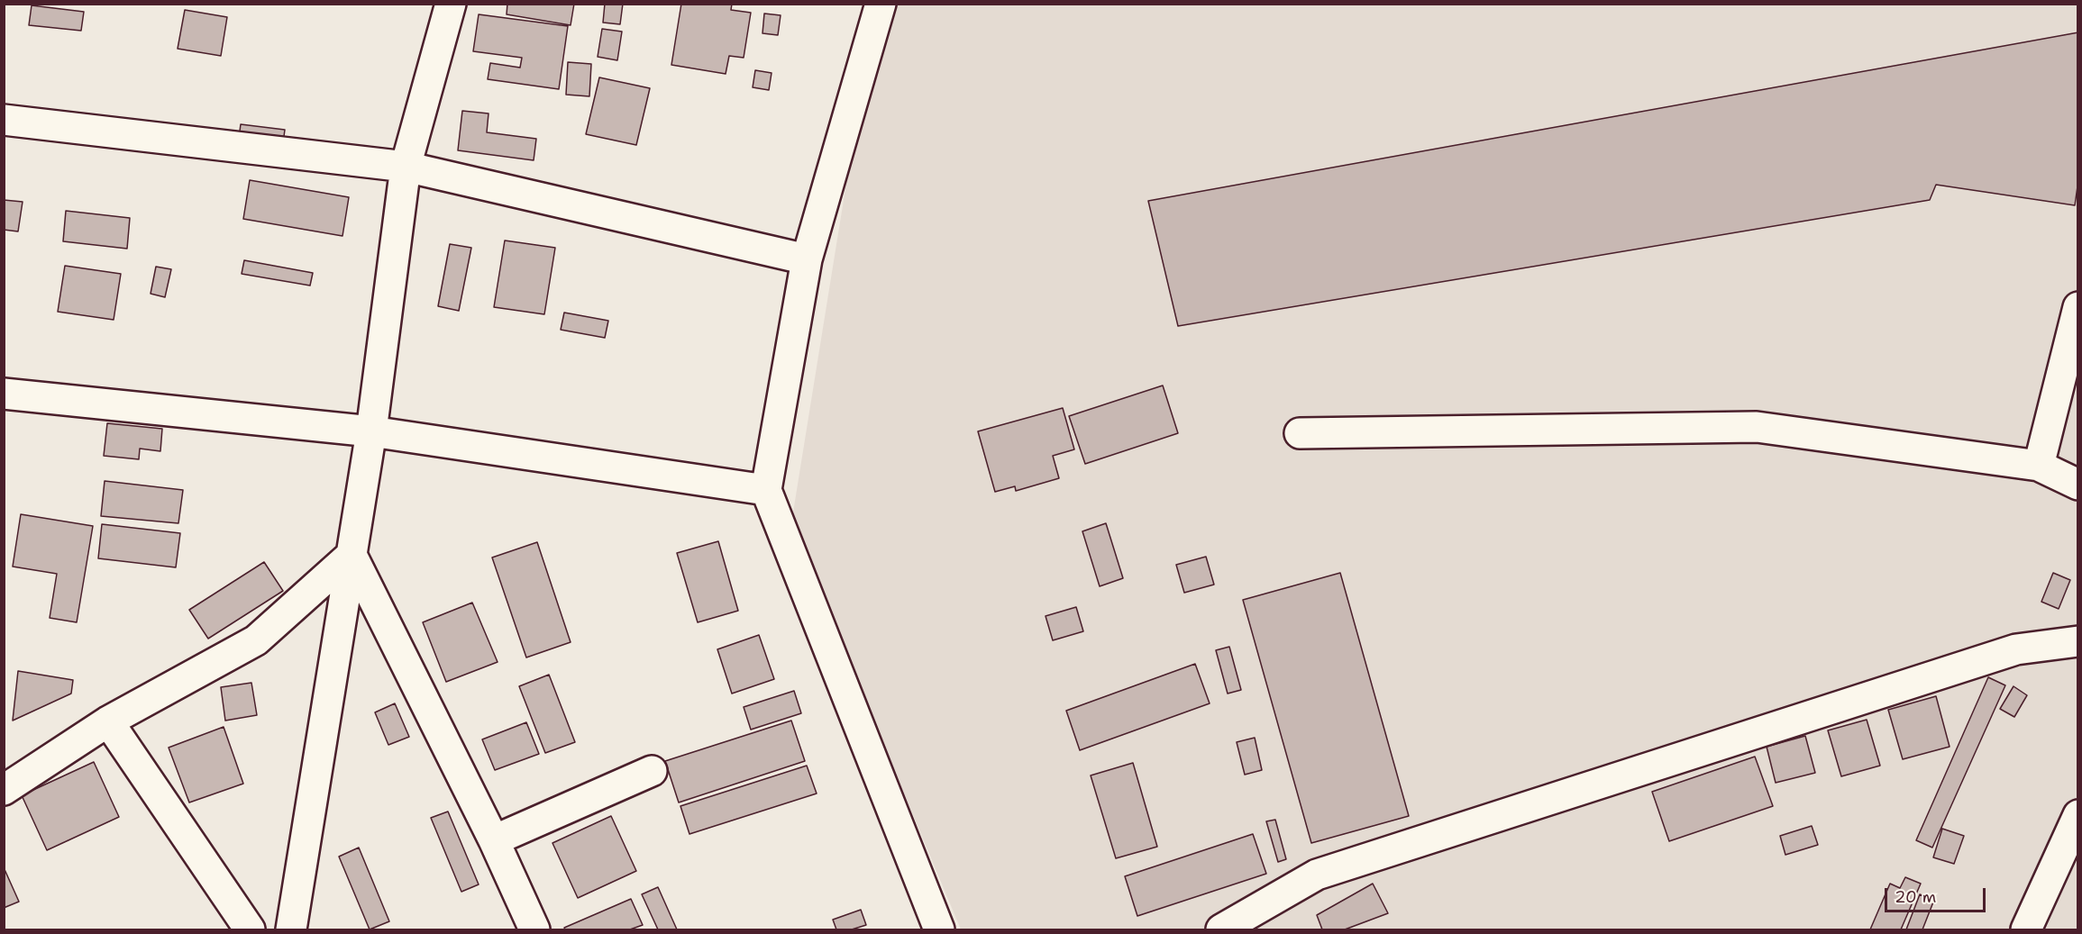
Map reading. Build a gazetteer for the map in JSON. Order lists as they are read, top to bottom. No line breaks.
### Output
{"scale_bar":"20 m"}
